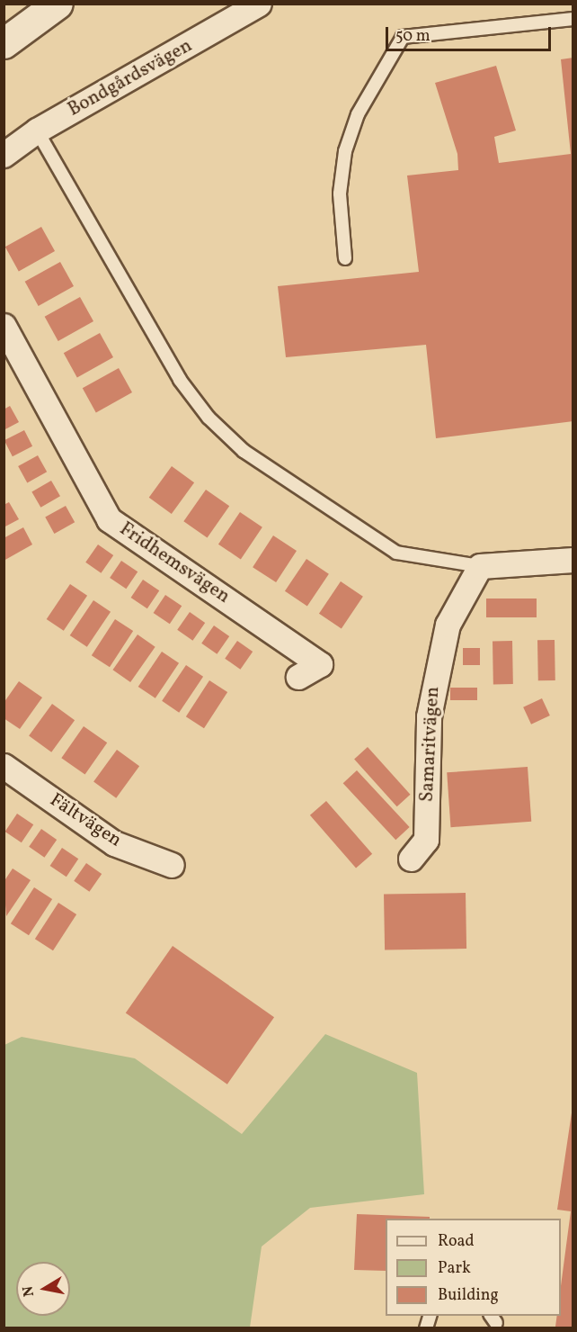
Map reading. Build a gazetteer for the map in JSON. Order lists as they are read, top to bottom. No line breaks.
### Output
{"streets":{"street":["Bondgårdsvägen","Fridhemsvägen","Samaritvägen","Fältvägen"]},"legend":["Road","Park","Building"],"scale_bar":"50 m","north":"left"}
